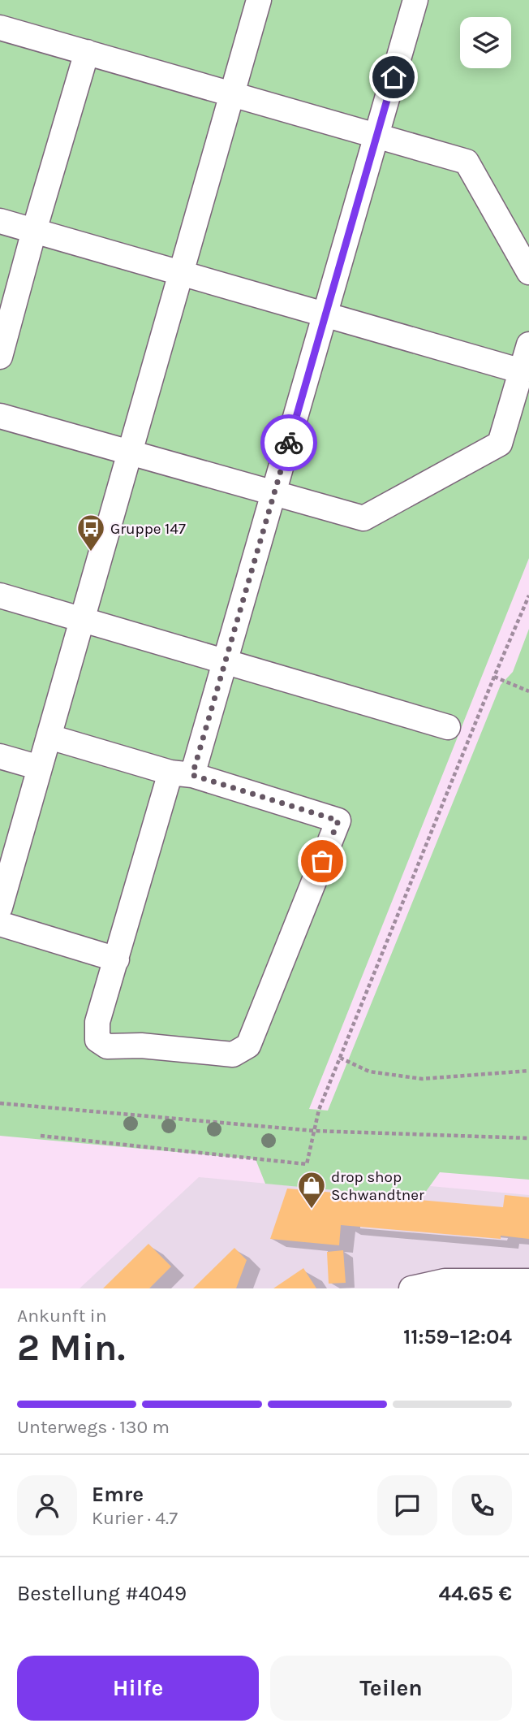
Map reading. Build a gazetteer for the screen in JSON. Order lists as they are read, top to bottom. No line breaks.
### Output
{"places":{"bus stop":["Gruppe 147"],"shop":["drop shop Schwandtner"]},"page":{"heading":["2 Min.","Ankunft in","11:59–12:04"],"panel":["Emre","Kurier · 4.7","Bestellung #4049","44.65 €"],"bar":"Unterwegs · 130 m","buttons":["Hilfe","Teilen"]}}
